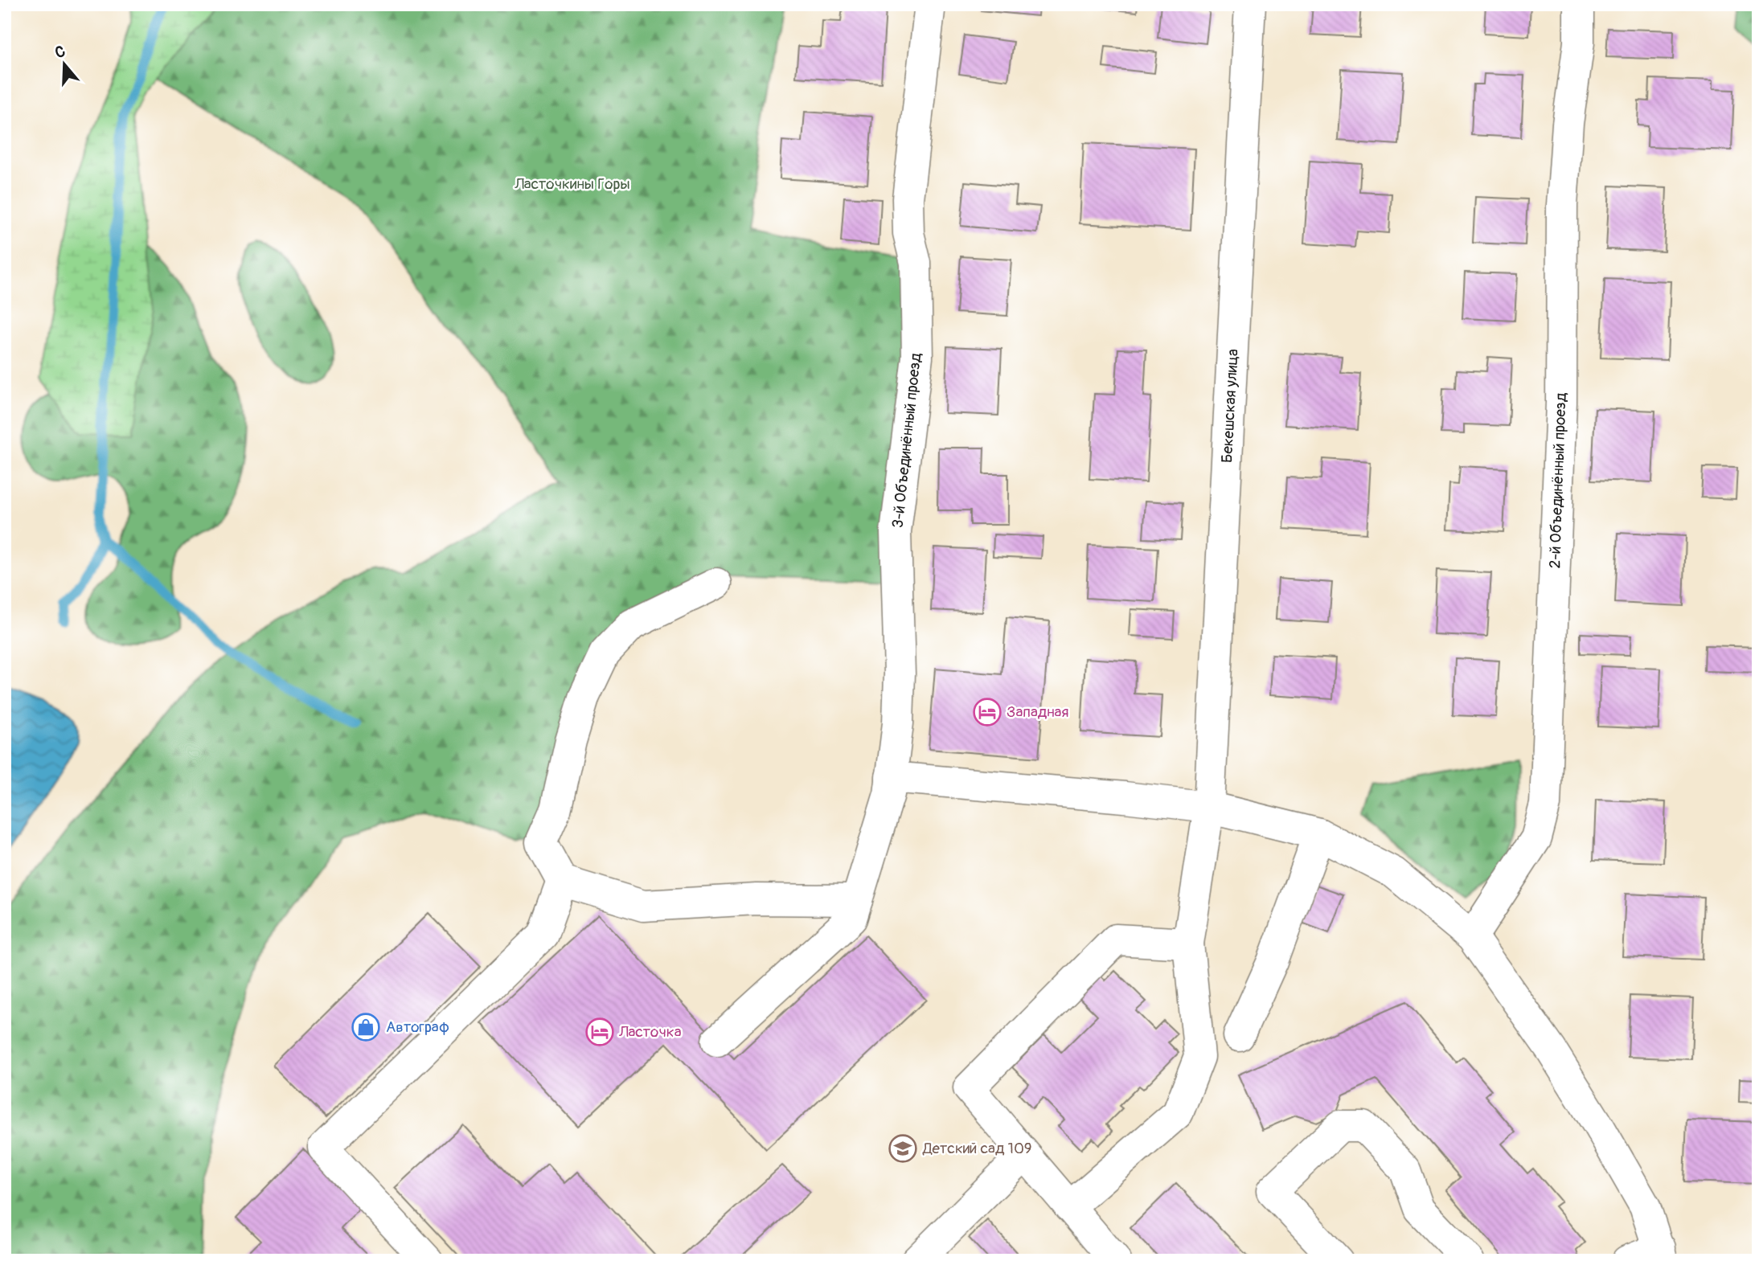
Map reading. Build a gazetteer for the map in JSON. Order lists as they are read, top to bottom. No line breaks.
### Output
{"streets":{"street":["Бекешская улица","3-й Объединённый проезд","2-й Объединённый проезд"]},"parks":["Ласточкины Горы"],"places":{"hotel":["Западная","Ласточка"],"shop":["Автограф"],"school or university":["Детский сад 109"]},"north":"top"}
